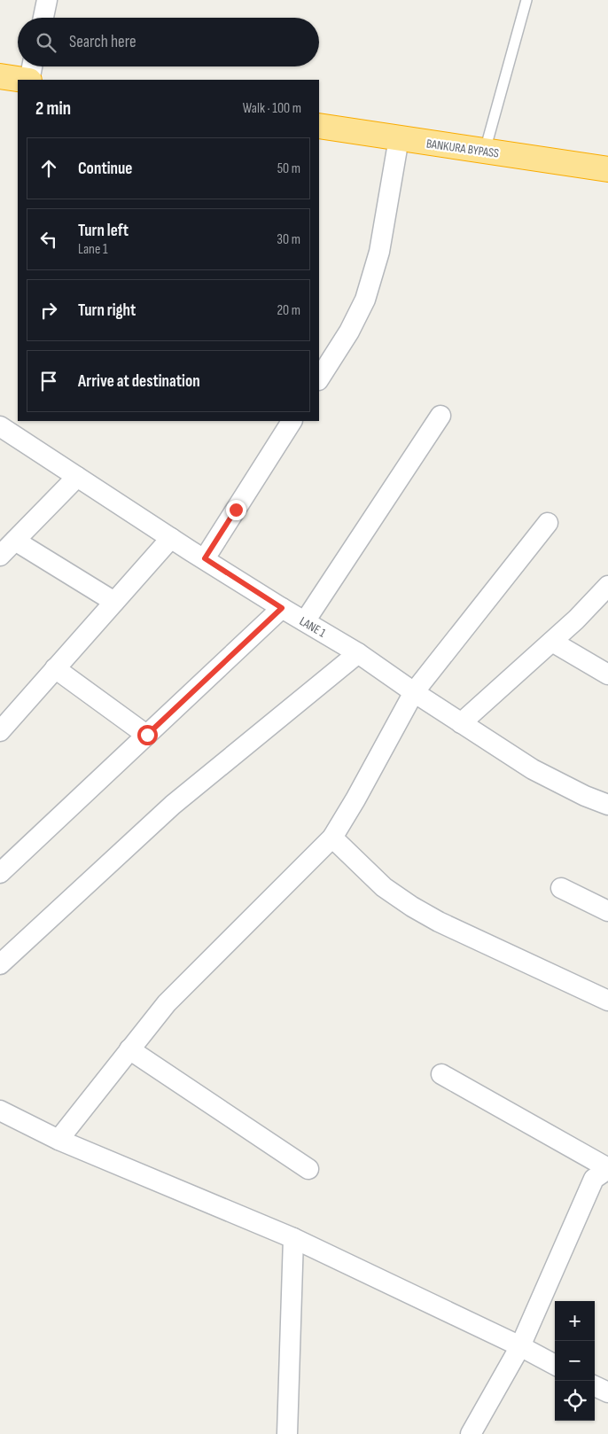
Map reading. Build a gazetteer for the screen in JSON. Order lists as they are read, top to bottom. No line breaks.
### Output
{"streets":{"highway":["BANKURA BYPASS"],"street":["LANE 1"]},"page":{"search":"Search here","heading":["2 min","Walk · 100 m"],"list":[["Continue","50 m"],["Turn left","Lane 1","30 m"],["Turn right","20 m"],"Arrive at destination"],"map_buttons":["+","−"]}}
